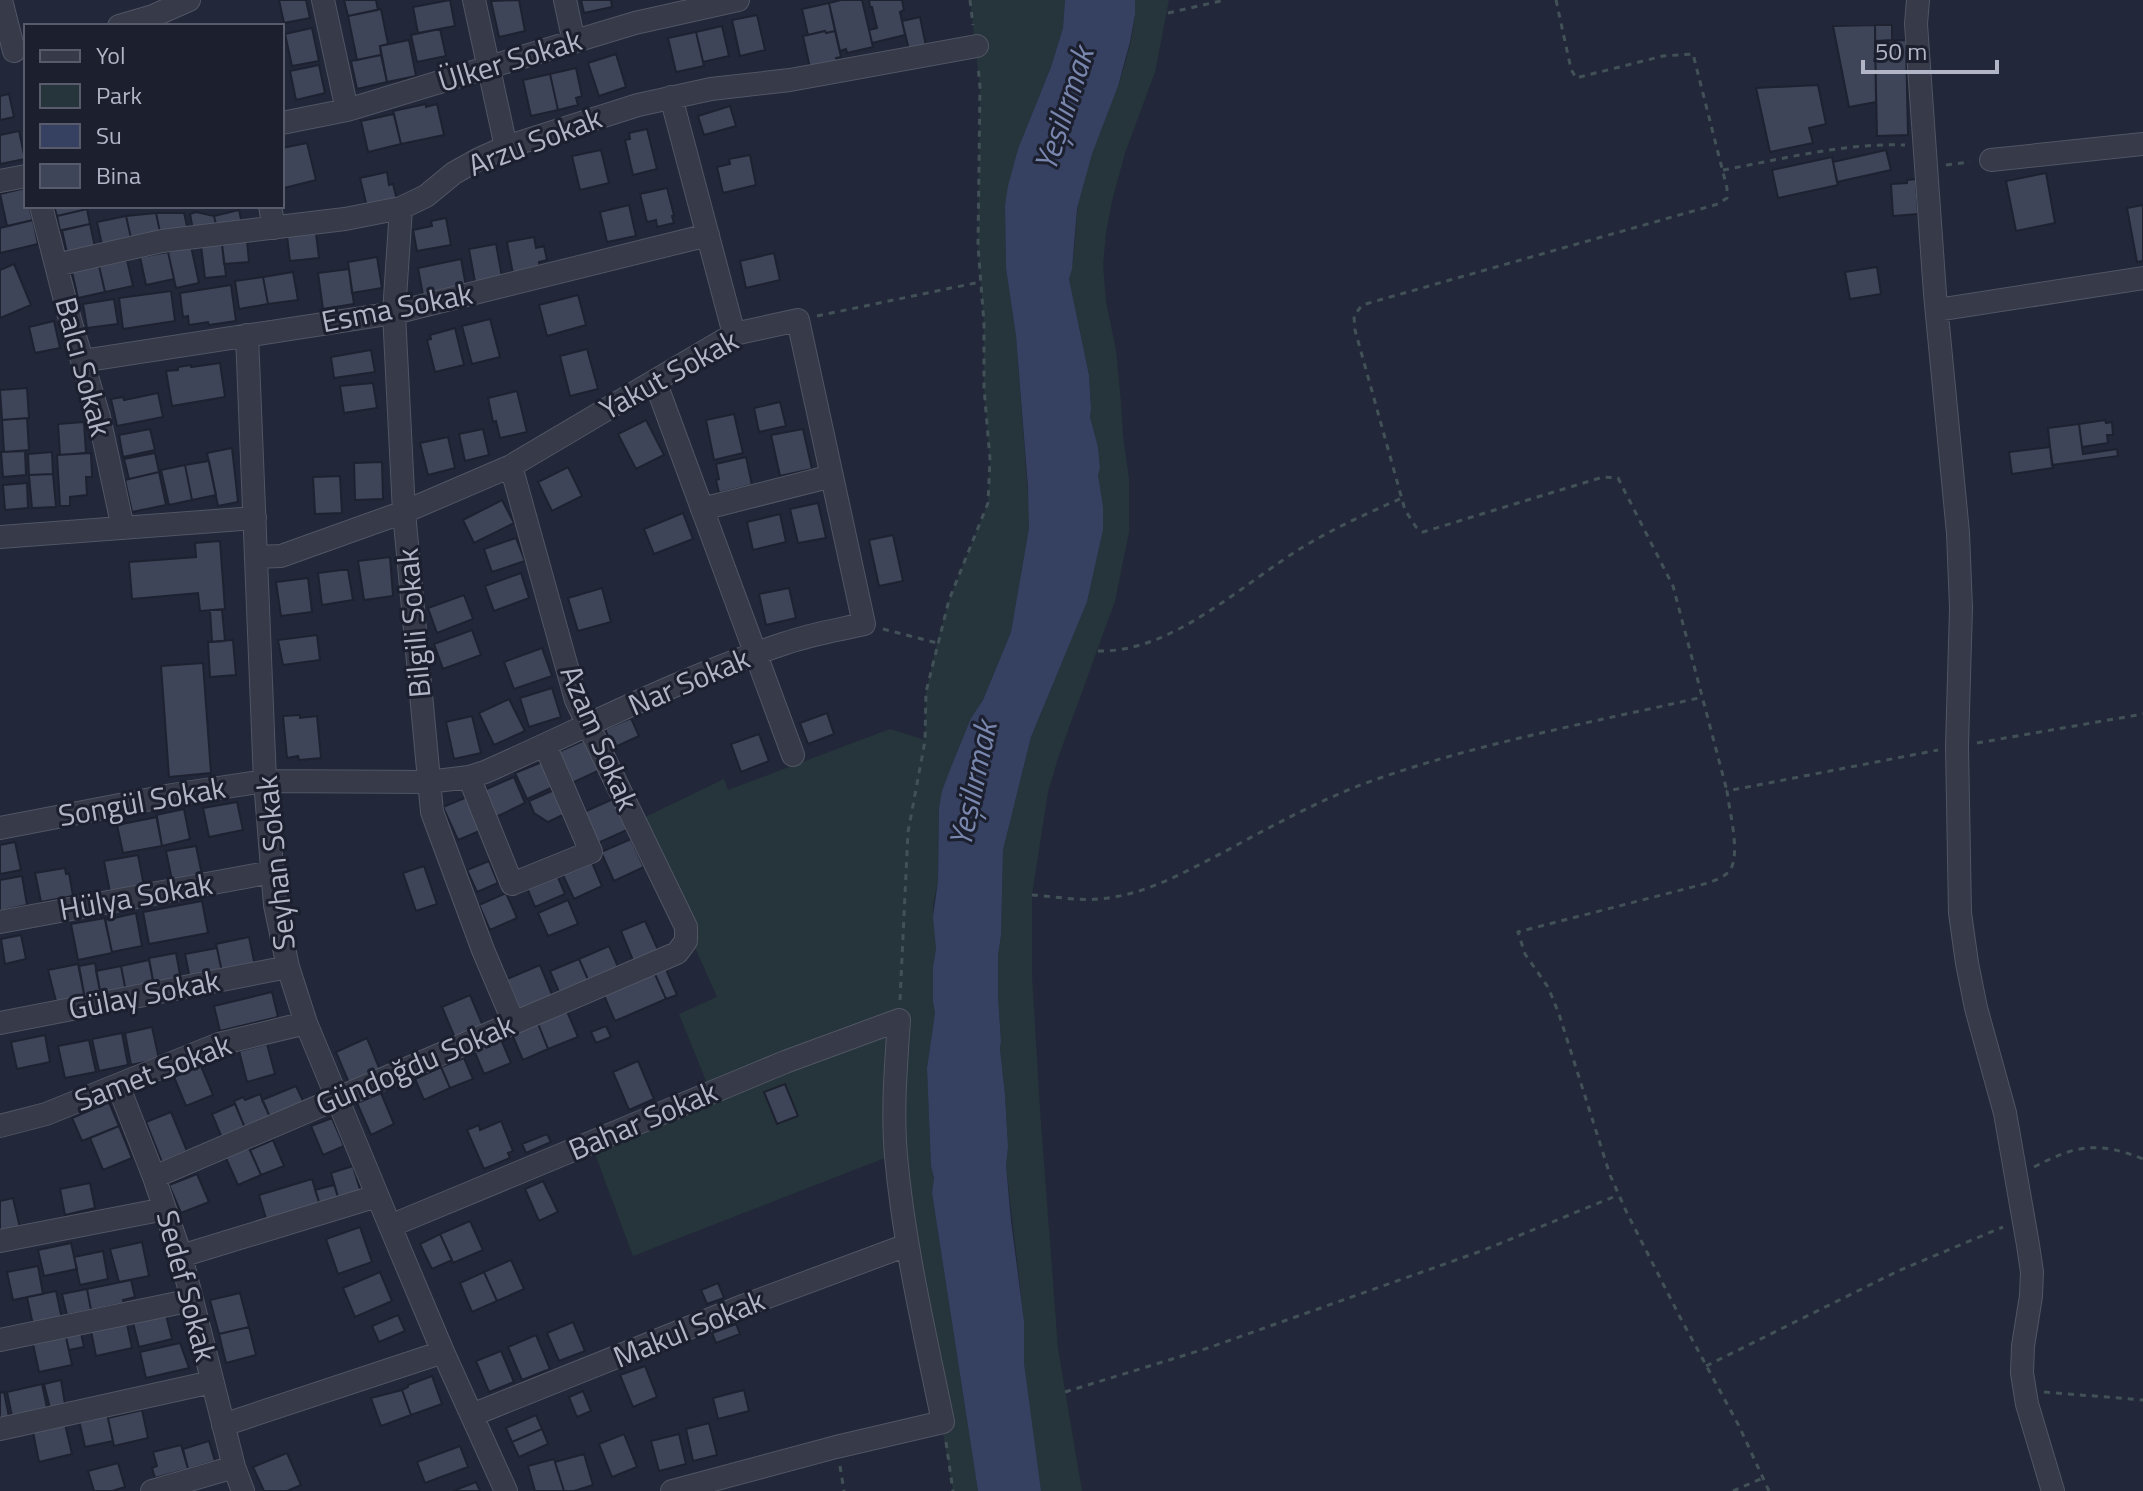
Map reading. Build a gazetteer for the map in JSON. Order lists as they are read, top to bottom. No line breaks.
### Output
{"streets":{"street":["Ülker Sokak","Arzu Sokak","Esma Sokak","Balcı Sokak","Yakut Sokak","Bilgili Sokak","Nar Sokak","Azam Sokak","Songül Sokak","Seyhan Sokak","Hülya Sokak","Gülay Sokak","Gündoğdu Sokak","Samet Sokak","Bahar Sokak","Sedef Sokak","Makul Sokak"]},"crossings":[["Arzu Sokak","Balcı Sokak"],["Arzu Sokak","Bilgili Sokak"],["Esma Sokak","Balcı Sokak"],["Esma Sokak","Bilgili Sokak"],["Esma Sokak","Seyhan Sokak"],["Yakut Sokak","Bilgili Sokak"],["Yakut Sokak","Azam Sokak"],["Yakut Sokak","Seyhan Sokak"],["Bilgili Sokak","Nar Sokak"],["Bilgili Sokak","Songül Sokak"],["Bilgili Sokak","Gündoğdu Sokak"],["Nar Sokak","Azam Sokak"],["Nar Sokak","Songül Sokak"],["Azam Sokak","Gündoğdu Sokak"],["Songül Sokak","Seyhan Sokak"],["Seyhan Sokak","Hülya Sokak"],["Seyhan Sokak","Gülay Sokak"],["Seyhan Sokak","Gündoğdu Sokak"],["Seyhan Sokak","Samet Sokak"],["Seyhan Sokak","Bahar Sokak"],["Seyhan Sokak","Makul Sokak"],["Gündoğdu Sokak","Sedef Sokak"],["Samet Sokak","Sedef Sokak"]],"water":["Yeşilırmak"],"legend":["Yol","Park","Su","Bina"],"scale_bar":"50 m"}
